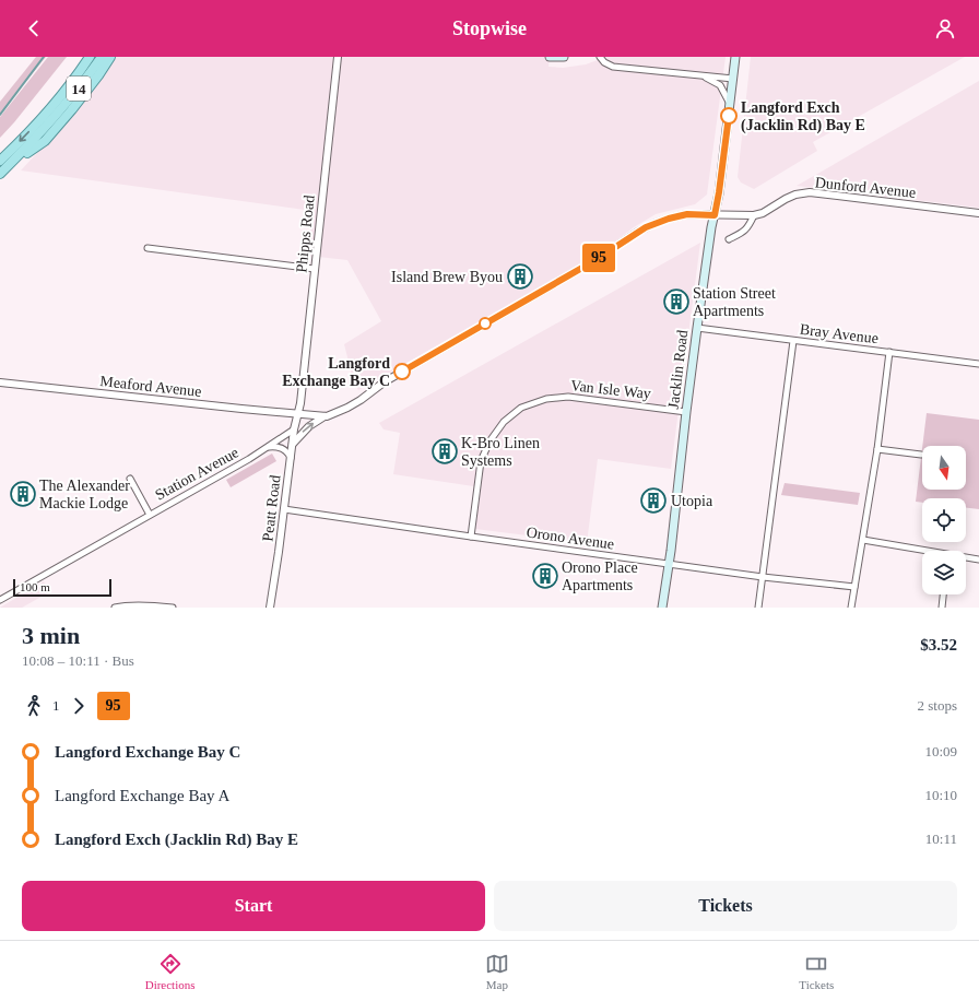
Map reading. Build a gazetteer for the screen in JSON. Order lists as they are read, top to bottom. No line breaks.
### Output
{"streets":{"main road":["14","Jacklin Road"],"street":["Dunford Avenue","Phipps Road","Bray Avenue","Meaford Avenue","Van Isle Way","Station Avenue","Peatt Road","Orono Avenue"]},"crossings":[["Dunford Avenue","Jacklin Road"],["Phipps Road","Meaford Avenue"],["Phipps Road","Peatt Road"],["Bray Avenue","Jacklin Road"],["Jacklin Road","Van Isle Way"],["Jacklin Road","Orono Avenue"],["Meaford Avenue","Peatt Road"],["Van Isle Way","Orono Avenue"],["Station Avenue","Peatt Road"],["Peatt Road","Orono Avenue"]],"places":{"other":["Langford Exch (Jacklin Rd) Bay E","Langford Exchange Bay C"],"building":["Island Brew Byou","Station Street Apartments","K-Bro Linen Systems","The Alexander Mackie Lodge","Utopia","Orono Place Apartments"]},"lines":["bus line 95"],"scale_bar":"100 m","north":"bottom","page":{"header":"Stopwise","on_map":"95","scale":"100 m","heading":["3 min","10:08 – 10:11 · Bus","$3.52"],"legs":["1","95","2 stops"],"list":[{"name":"Langford Exchange Bay C","value":"10:09"},{"name":"Langford Exchange Bay A","value":"10:10"},{"name":"Langford Exch (Jacklin Rd) Bay E","value":"10:11"}],"buttons":["Start","Tickets"],"tabs":["Directions","Map","Tickets"]}}
